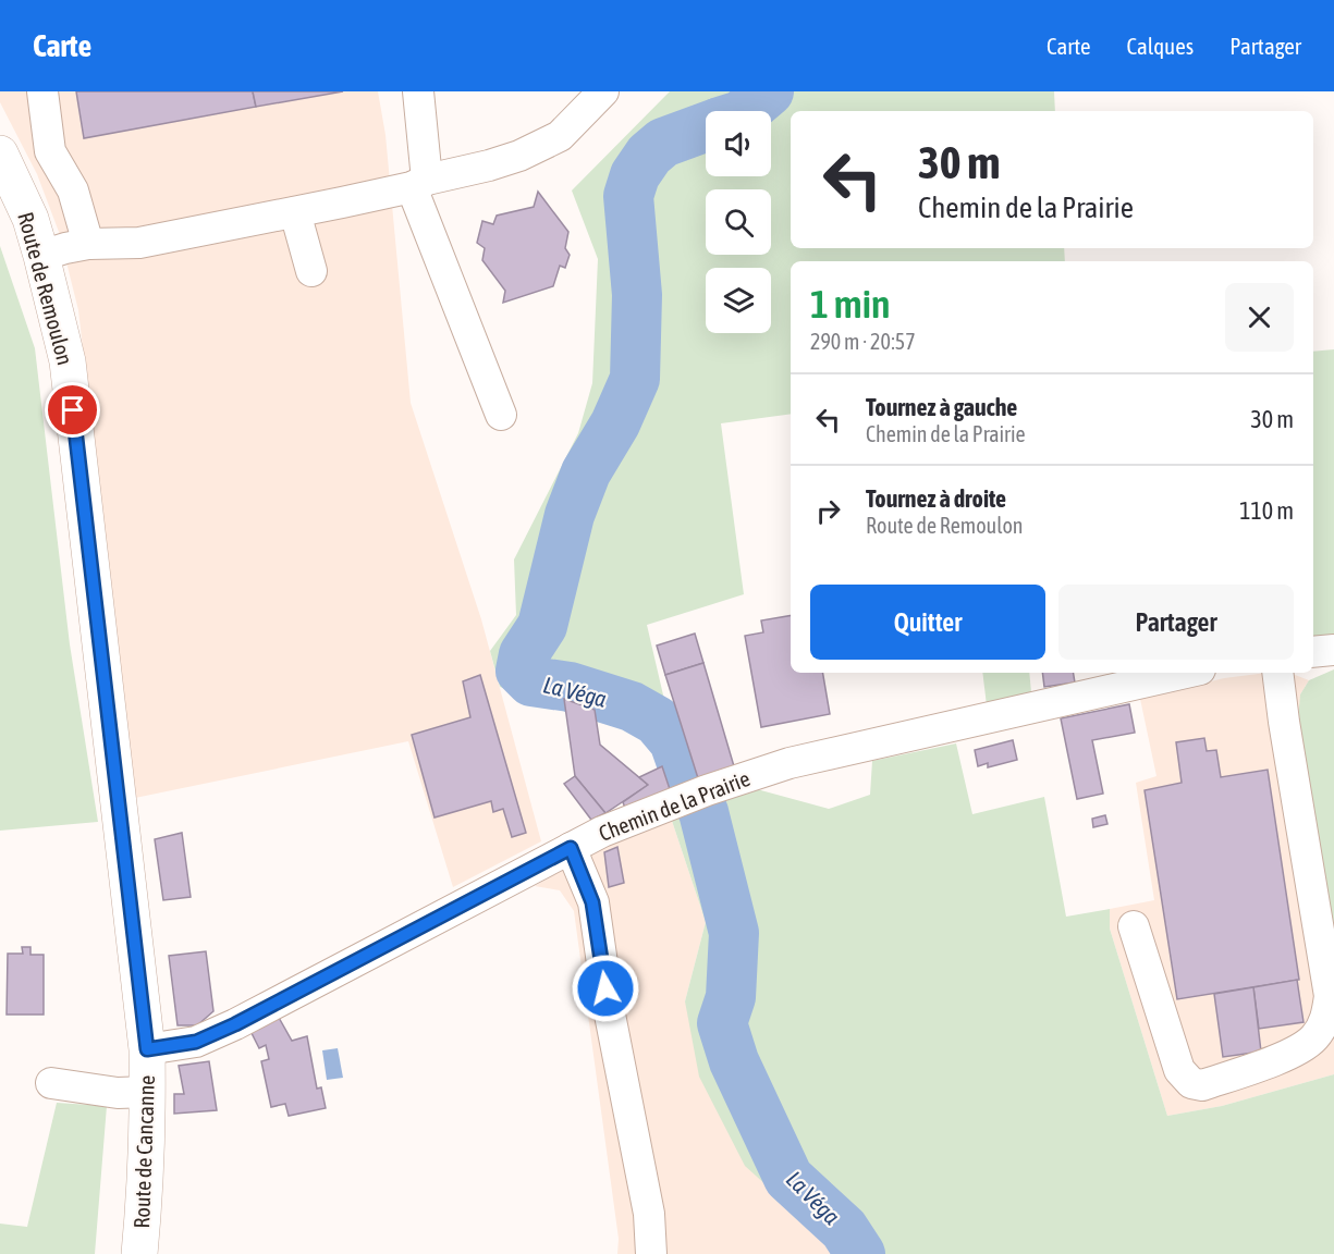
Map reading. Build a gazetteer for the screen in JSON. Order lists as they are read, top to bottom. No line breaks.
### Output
{"streets":{"main road":["Route de Remoulon","Route de Cancanne"],"street":["Chemin de la Prairie"]},"crossings":[["Route de Remoulon","Chemin de la Prairie"],["Route de Remoulon","Route de Cancanne"],["Chemin de la Prairie","Route de Cancanne"]],"water":["La Véga"],"page":{"header":"Carte","nav":["Carte","Calques","Partager"],"turn":["30 m","Chemin de la Prairie"],"heading":["1 min","290 m · 20:57"],"list":[{"name":"Tournez à gauche","note":"Chemin de la Prairie","value":"30 m"},{"name":"Tournez à droite","note":"Route de Remoulon","value":"110 m"}],"buttons":["Quitter","Partager"]}}
